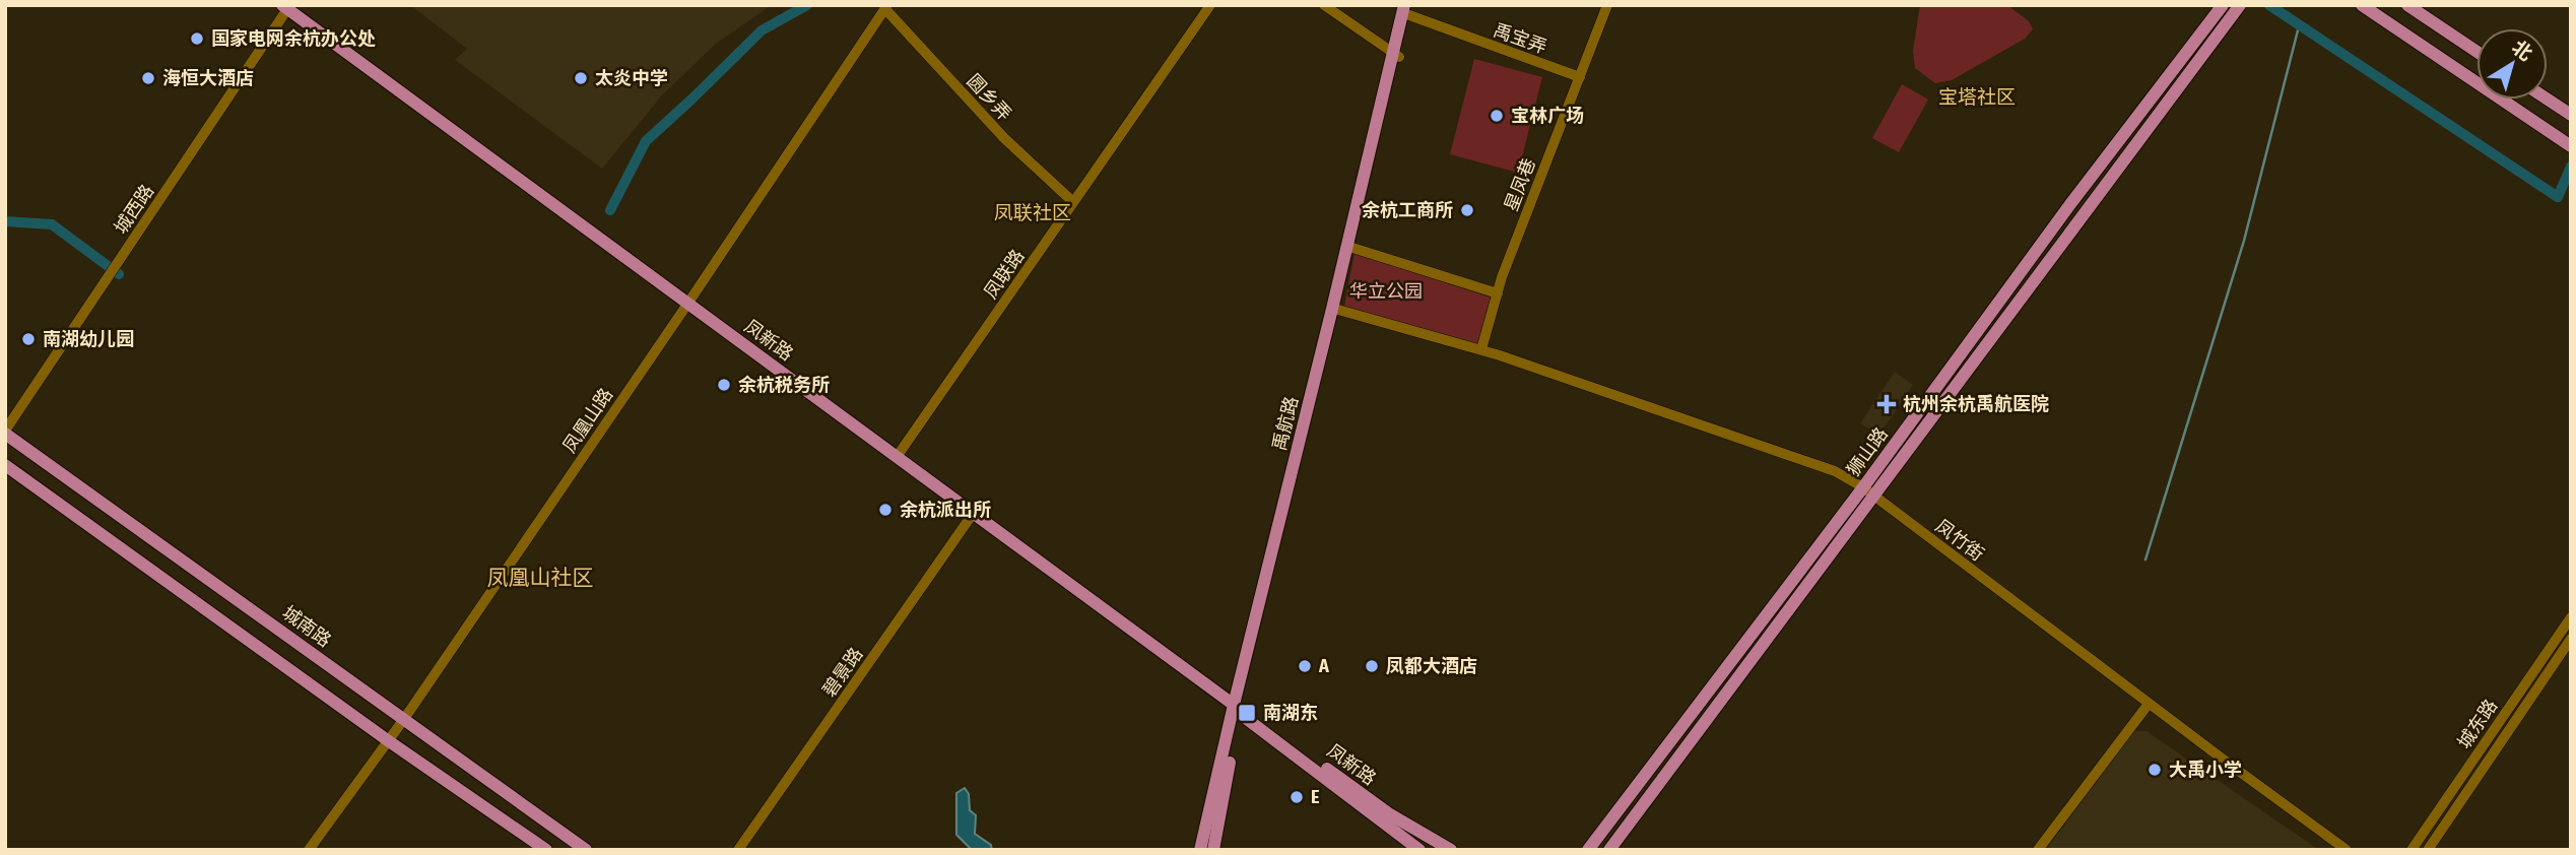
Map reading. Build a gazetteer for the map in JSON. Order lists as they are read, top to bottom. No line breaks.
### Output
{"streets":{"main road":["凤新路","禹航路","狮山路","城南路"],"street":["禹宝弄","圆乡弄","星凤巷","城西路","凤联路","凤凰山路","凤竹街","碧景路","城东路"]},"crossings":[["禹宝弄","星凤巷"],["禹宝弄","禹航路"],["圆乡弄","凤联路"],["圆乡弄","凤凰山路"],["星凤巷","凤竹街"],["城西路","凤新路"],["城西路","城南路"],["凤联路","凤新路"],["凤新路","凤凰山路"],["凤新路","禹航路"],["凤新路","碧景路"],["凤凰山路","城南路"],["禹航路","凤竹街"],["狮山路","凤竹街"]],"districts":["宝塔社区","凤联社区","凤凰山社区"],"parks":["华立公园"],"places":{"other":["国家电网余杭办公处","海恒大酒店","太炎中学","宝林广场","余杭工商所","南湖幼儿园","余杭税务所","余杭派出所","A","凤都大酒店","大禹小学","E"],"health":["杭州余杭禹航医院"],"transit":["南湖东"]},"north":"top right"}
